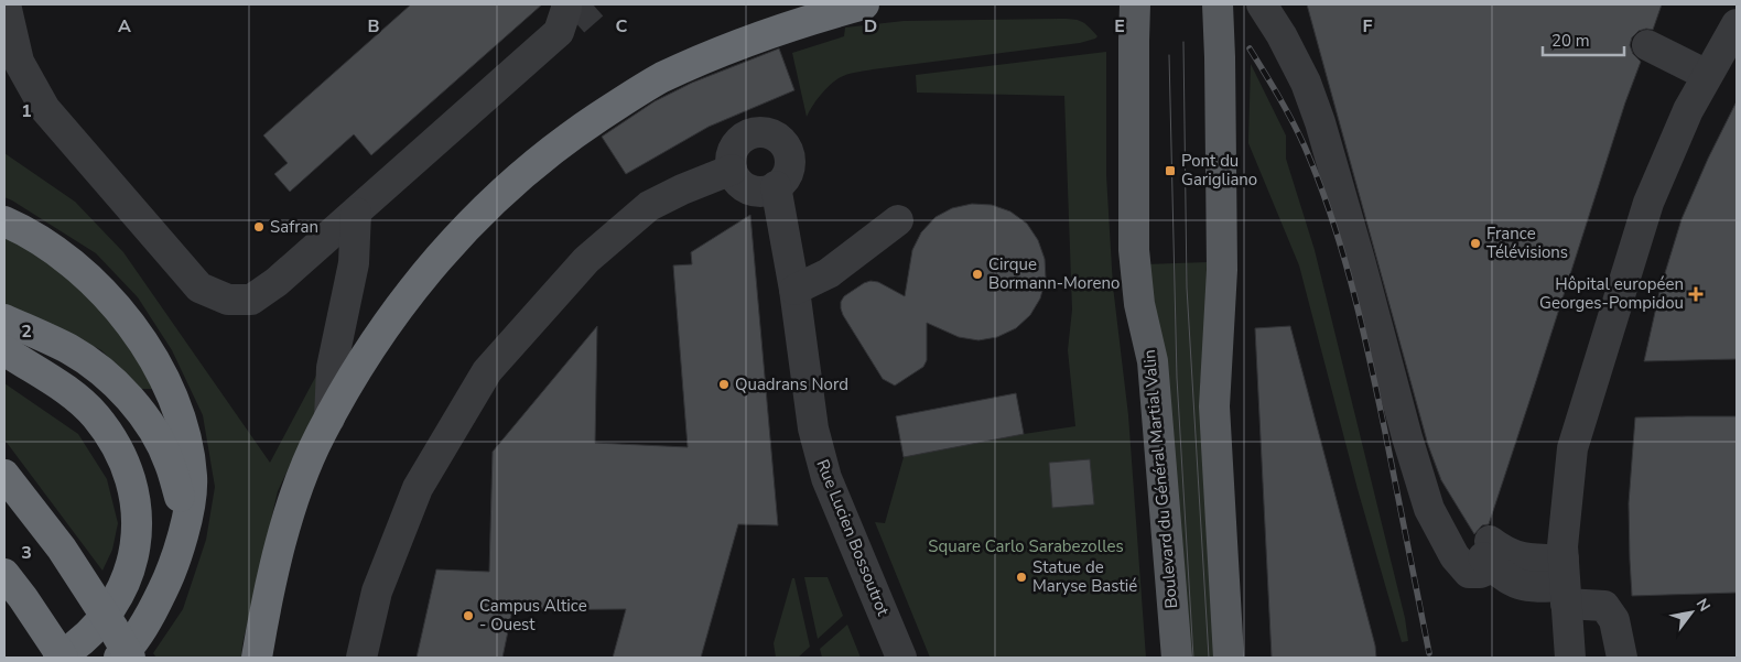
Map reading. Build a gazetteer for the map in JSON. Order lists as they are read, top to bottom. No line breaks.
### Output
{"streets":{"main road":["Boulevard du Général Martial Valin"],"street":["Rue Lucien Bossoutrot"]},"parks":["Square Carlo Sarabezolles"],"places":{"transit":["Pont du Garigliano"],"other":["Safran","France Télévisions","Cirque Bormann-Moreno","Quadrans Nord","Statue de Maryse Bastié","Campus Altice - Ouest"],"health":["Hôpital européen Georges-Pompidou"]},"scale_bar":"20 m","north":"top right","grid":{"columns":["A","B","C","D","E","F"],"rows":["1","2","3"]}}
